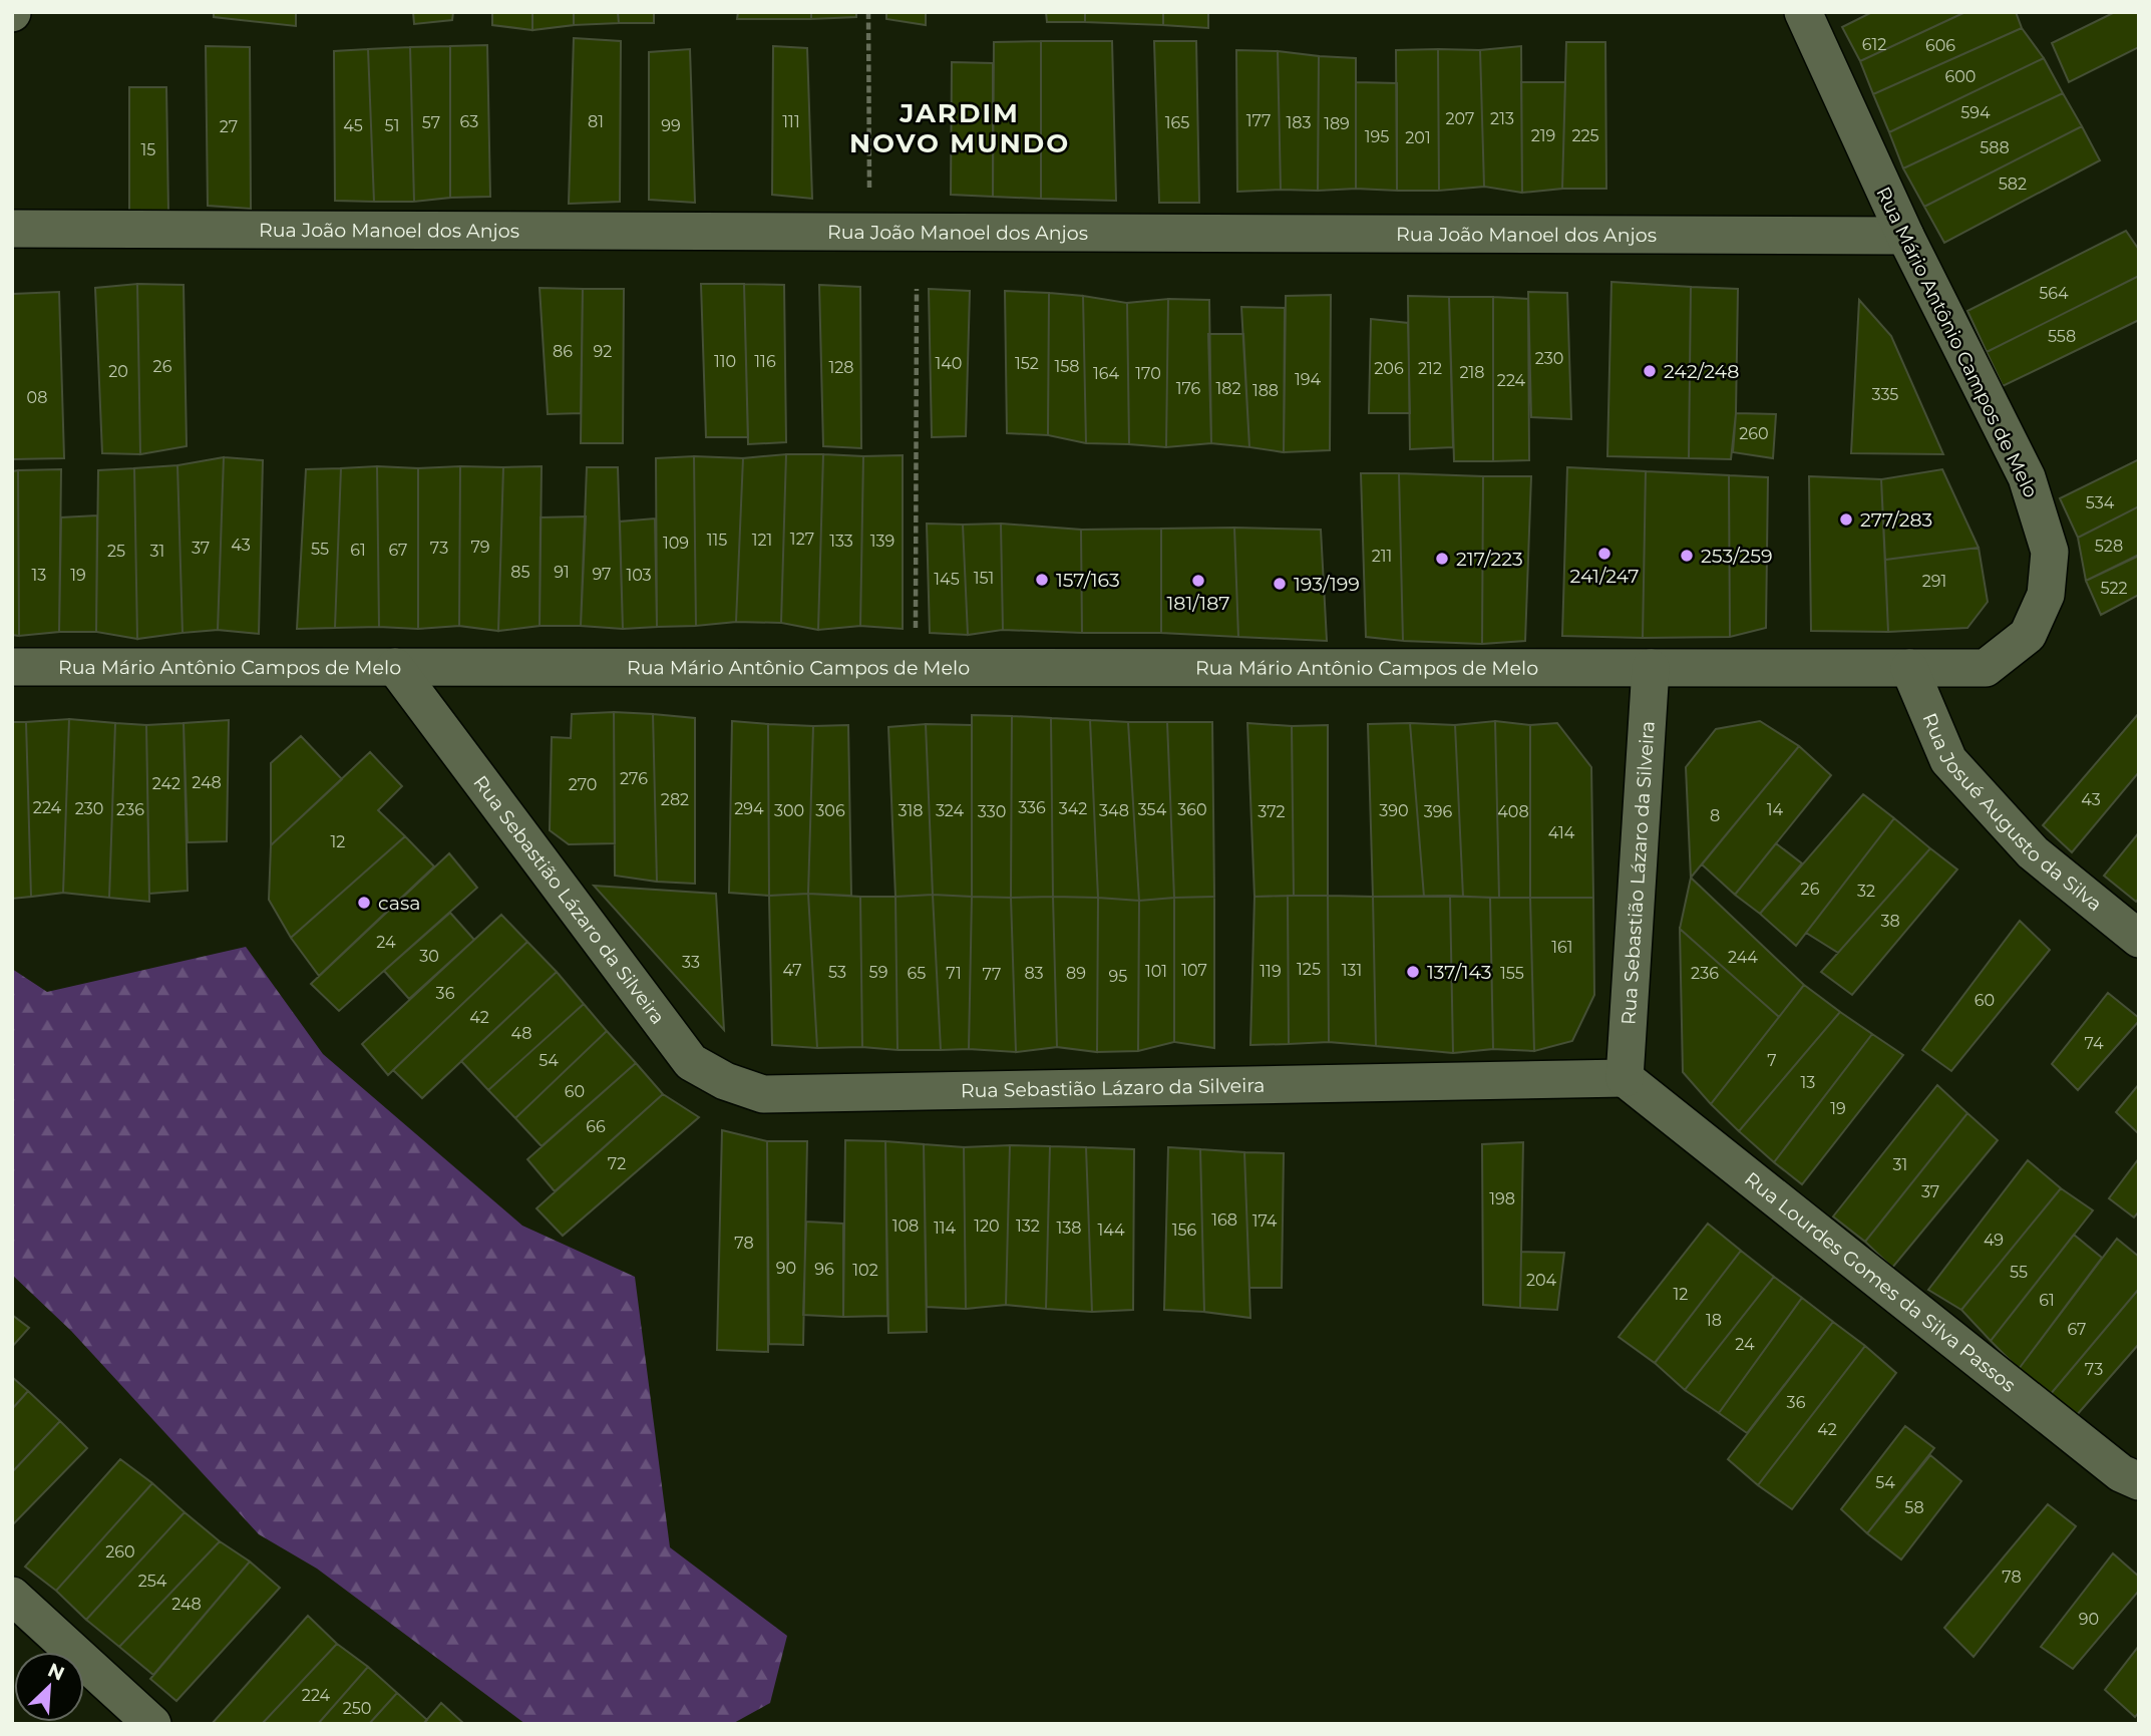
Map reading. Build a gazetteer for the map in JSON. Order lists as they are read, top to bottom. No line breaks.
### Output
{"streets":{"street":["Rua João Manoel dos Anjos","Rua Mário Antônio Campos de Melo","Rua Josué Augusto da Silva","Rua Sebastião Lázaro da Silveira","Rua Lourdes Gomes da Silva Passos"]},"crossings":[["Rua João Manoel dos Anjos","Rua Mário Antônio Campos de Melo"],["Rua Mário Antônio Campos de Melo","Rua Josué Augusto da Silva"],["Rua Mário Antônio Campos de Melo","Rua Sebastião Lázaro da Silveira"],["Rua Sebastião Lázaro da Silveira","Rua Lourdes Gomes da Silva Passos"]],"districts":["JARDIM NOVO MUNDO"],"places":["242/248","277/283","241/247","253/259","217/223","157/163","181/187","193/199","casa","137/143"],"house_numbers":["612","606","600","594","207","213","177","63","81","111","57","165","183","189","45","51","99","27","219","225","195","201","588","15","582","564","558","86","92","230","110","116","140","152","26","158","128","206","212","20","218","164","170","194","224","176","182","188","335","08","260","534","127","115","121","133","139","109","43","528","79","37","73","55","61","67","25","31","211","85","91","97","13","19","103","151","145","291","522","276","248","242","270","282","43","224","336","230","294","342","236","354","360","14","300","306","318","324","348","390","330","372","396","408","8","414","12","26","32","38","24","161","30","244","33","125","47","107","131","101","119","53","59","65","71","83","89","155","236","77","95","36","60","42","48","74","54","7","13","60","19","66","72","31","37","198","168","174","108","120","132","114","138","144","156","49","78","90","96","102","55","204","12","61","18","67","24","73","36","42","54","58","260","78","254","248","90","224","250"],"north":"top right"}
